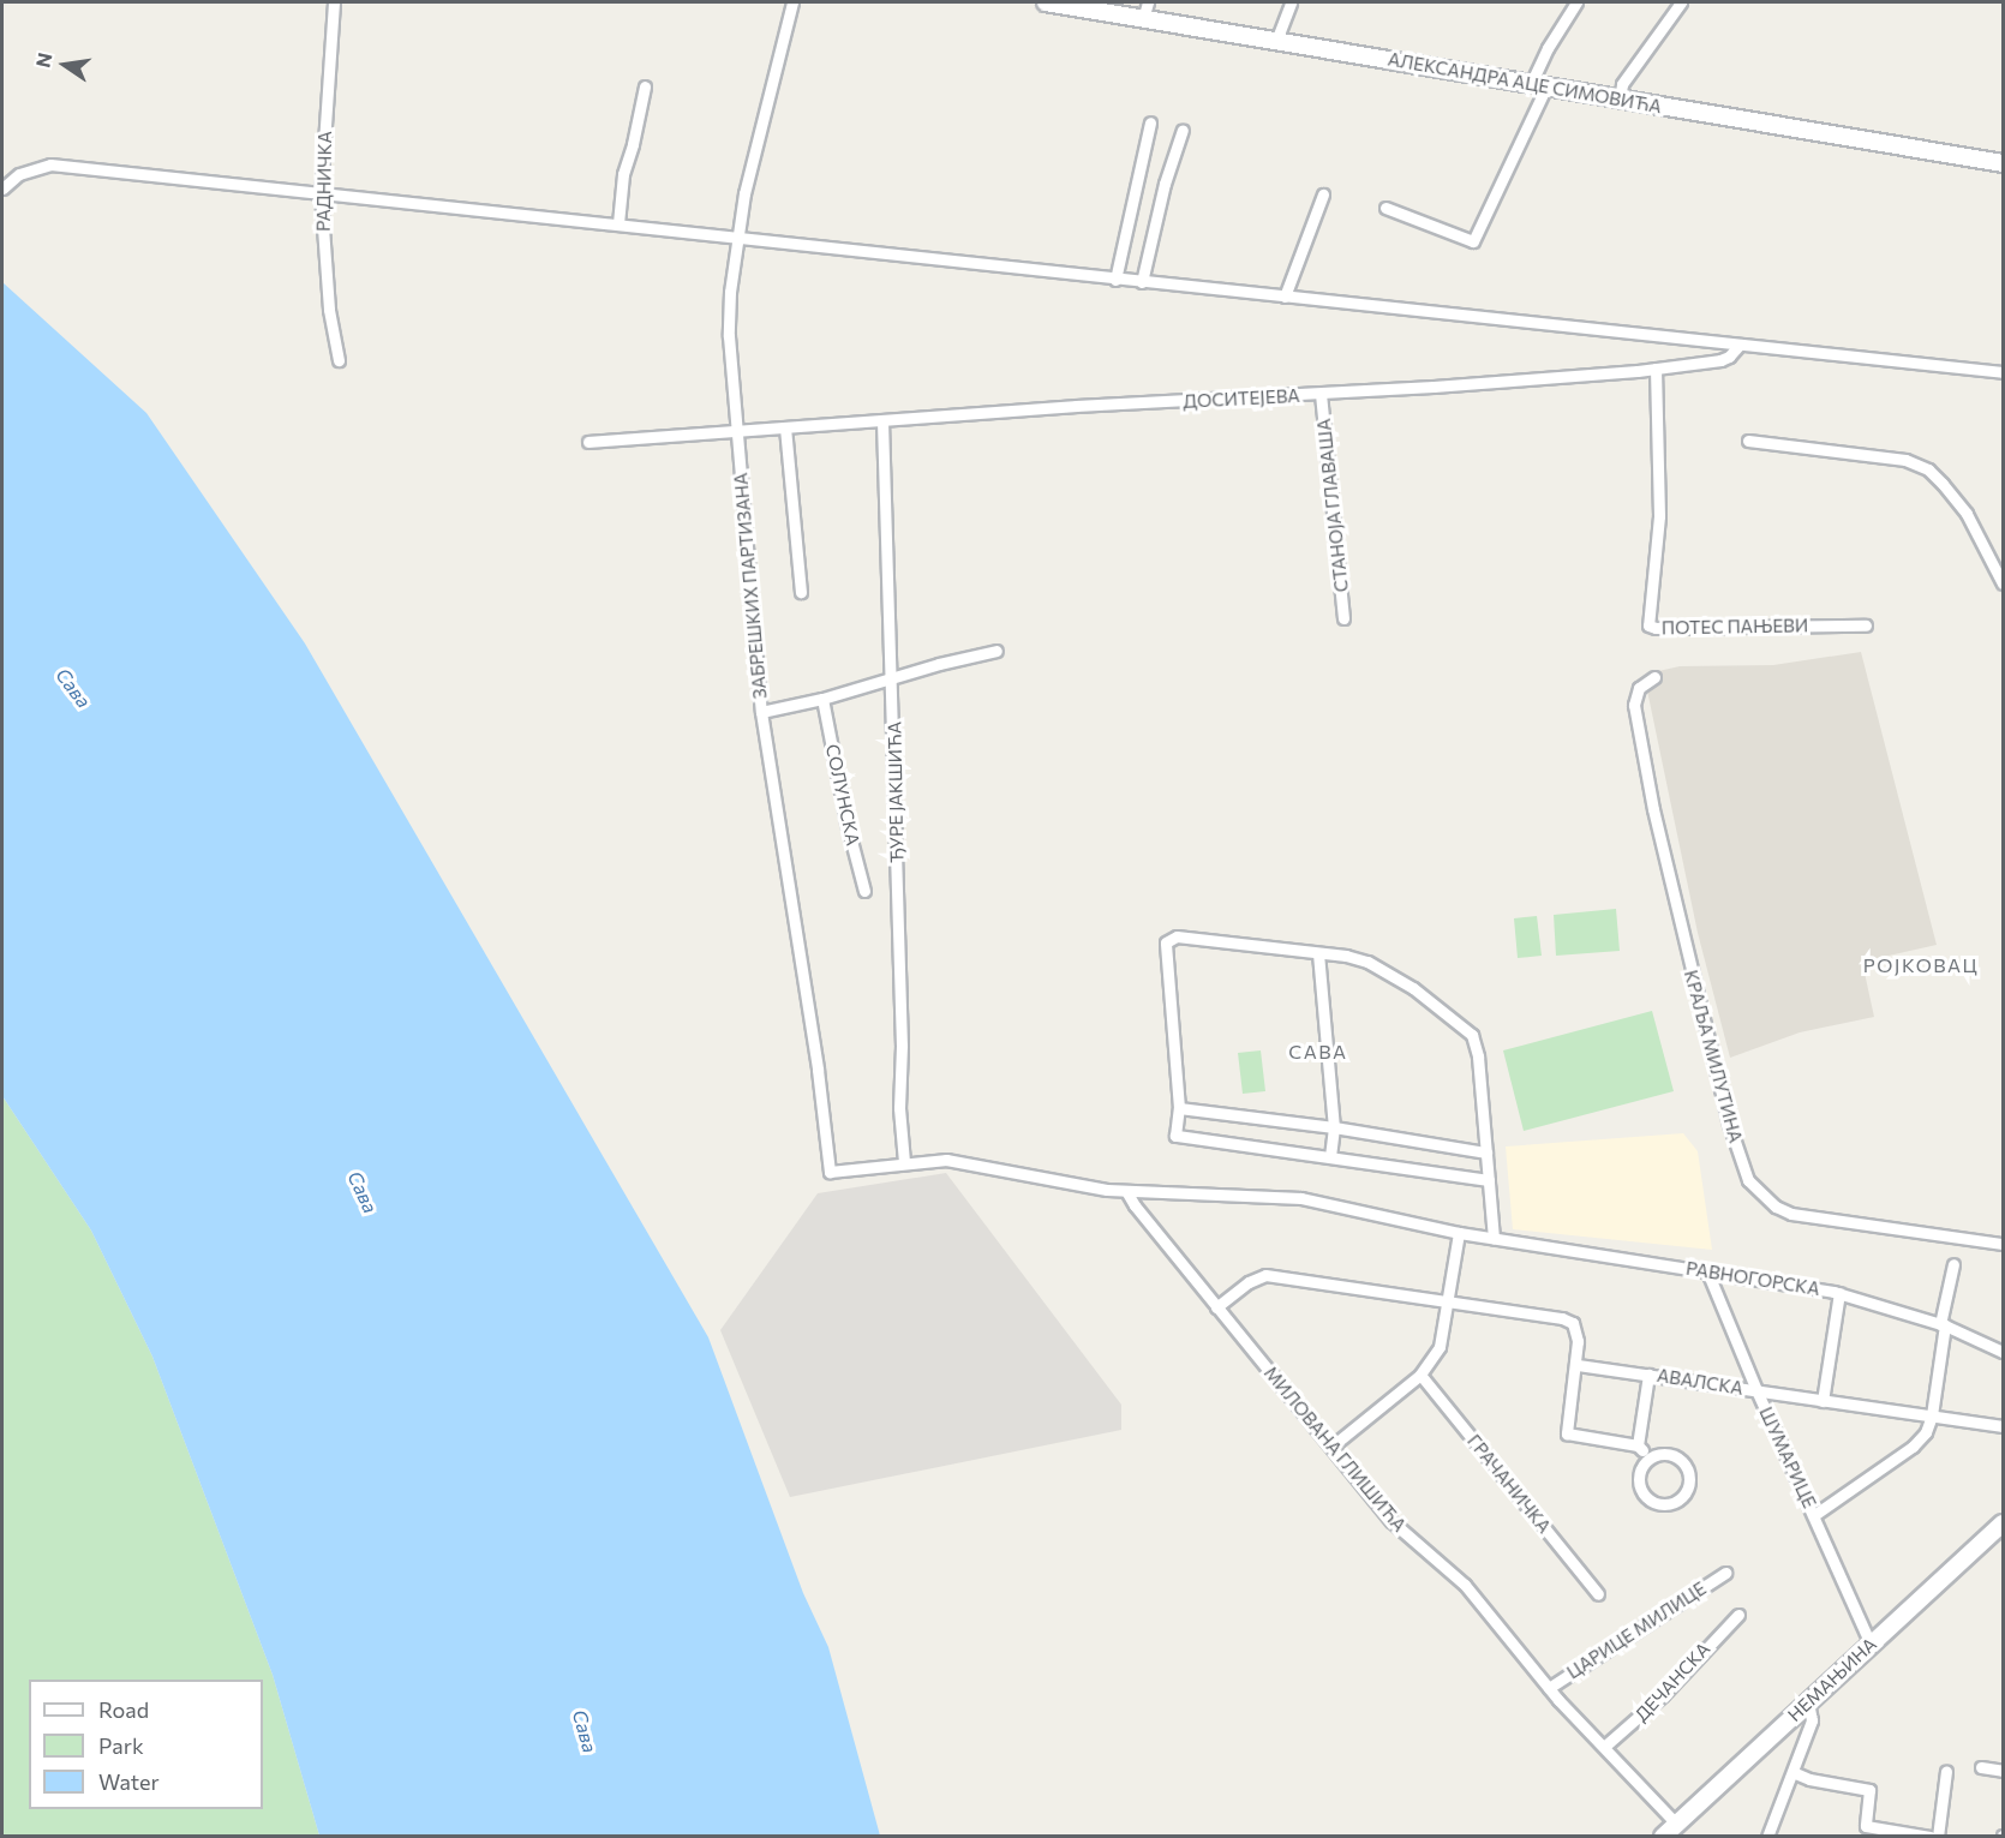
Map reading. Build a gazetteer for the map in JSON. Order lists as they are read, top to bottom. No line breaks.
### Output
{"streets":{"street":["АЛЕКСАНДРА АЦЕ СИМОВИЋА","РАДНИЧКА","ДОСИТЕЈЕВА","СТАНОЈА ГЛАВАША","ЗАБРЕШКИХ ПАРТИЗАНА","ПОТЕС ПАЊЕВИ","ЂУРЕ ЈАКШИЋА","СОЛУНСКА","КРАЉА МИЛУТИНА","РАВНОГОРСКА","АВАЛСКА","МИЛОВАНА ГЛИШИЋА","ШУМАРИЦЕ","ГРАЧАНИЧКА","ЦАРИЦЕ МИЛИЦЕ","НЕМАЊИНА","ДЕЧАНСКА"]},"crossings":[["ДОСИТЕЈЕВА","СТАНОЈА ГЛАВАША"],["ДОСИТЕЈЕВА","ЗАБРЕШКИХ ПАРТИЗАНА"],["ДОСИТЕЈЕВА","ПОТЕС ПАЊЕВИ"],["ДОСИТЕЈЕВА","ЂУРЕ ЈАКШИЋА"],["ЗАБРЕШКИХ ПАРТИЗАНА","РАВНОГОРСКА"],["ЂУРЕ ЈАКШИЋА","РАВНОГОРСКА"],["РАВНОГОРСКА","МИЛОВАНА ГЛИШИЋА"],["РАВНОГОРСКА","ШУМАРИЦЕ"],["АВАЛСКА","ШУМАРИЦЕ"],["МИЛОВАНА ГЛИШИЋА","ЦАРИЦЕ МИЛИЦЕ"],["МИЛОВАНА ГЛИШИЋА","НЕМАЊИНА"],["МИЛОВАНА ГЛИШИЋА","ДЕЧАНСКА"],["ШУМАРИЦЕ","НЕМАЊИНА"]],"districts":["РОЈКОВАЦ","САВА"],"water":["Сава"],"legend":["Road","Park","Water"],"north":"left"}
